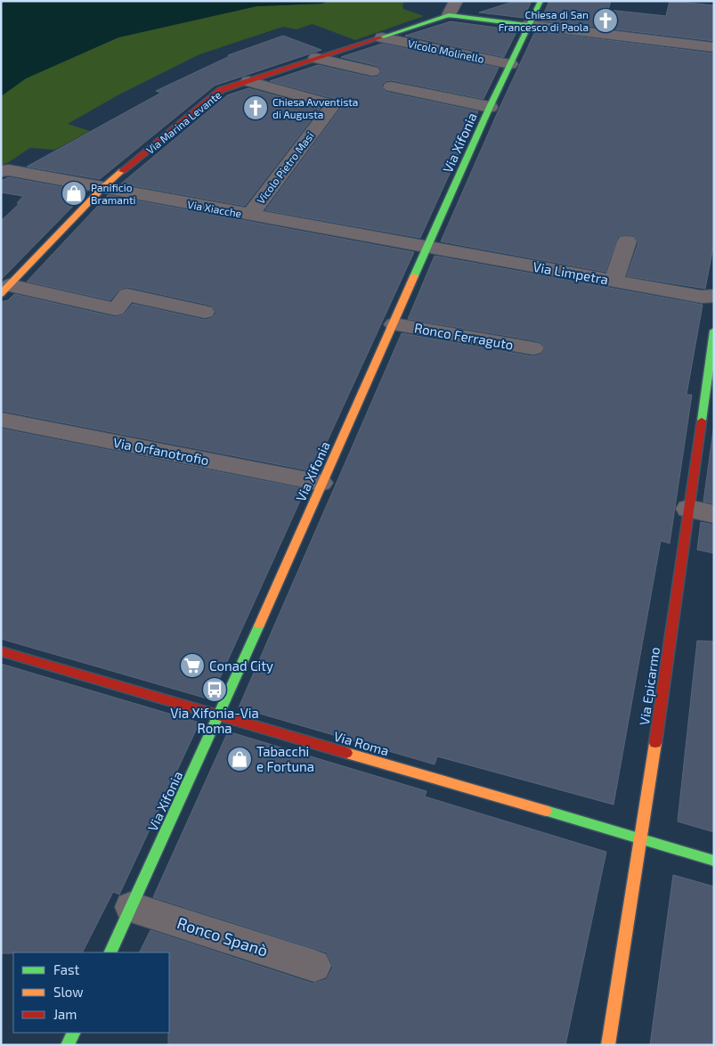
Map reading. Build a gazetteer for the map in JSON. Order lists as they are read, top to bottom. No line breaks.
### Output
{"streets":{"street":["Vicolo Molinello","Via Marina Levante","Via Xifonia","Vicolo Pietro Masi","Via Xiacche","Via Limpetra","Ronco Ferraguto","Via Orfanotrofio","Via Epicarmo","Via Roma","Ronco Spanò"]},"crossings":[["Vicolo Molinello","Via Marina Levante"],["Vicolo Molinello","Via Xifonia"],["Via Marina Levante","Vicolo Pietro Masi"],["Via Marina Levante","Via Xiacche"],["Via Xifonia","Via Xiacche"],["Via Xifonia","Via Limpetra"],["Via Xifonia","Ronco Ferraguto"],["Via Xifonia","Via Orfanotrofio"],["Via Xifonia","Via Roma"],["Via Xifonia","Ronco Spanò"],["Vicolo Pietro Masi","Via Xiacche"],["Via Xiacche","Via Limpetra"],["Via Epicarmo","Via Roma"]],"places":{"church":["Chiesa di San Francesco di Paola","Chiesa Avventista di Augusta"],"shop":["Panificio Bramanti","Tabacchi e Fortuna"],"supermarket":["Conad City"],"bus stop":["Via Xifonia-Via Roma"]},"legend":["Fast","Slow","Jam"]}
